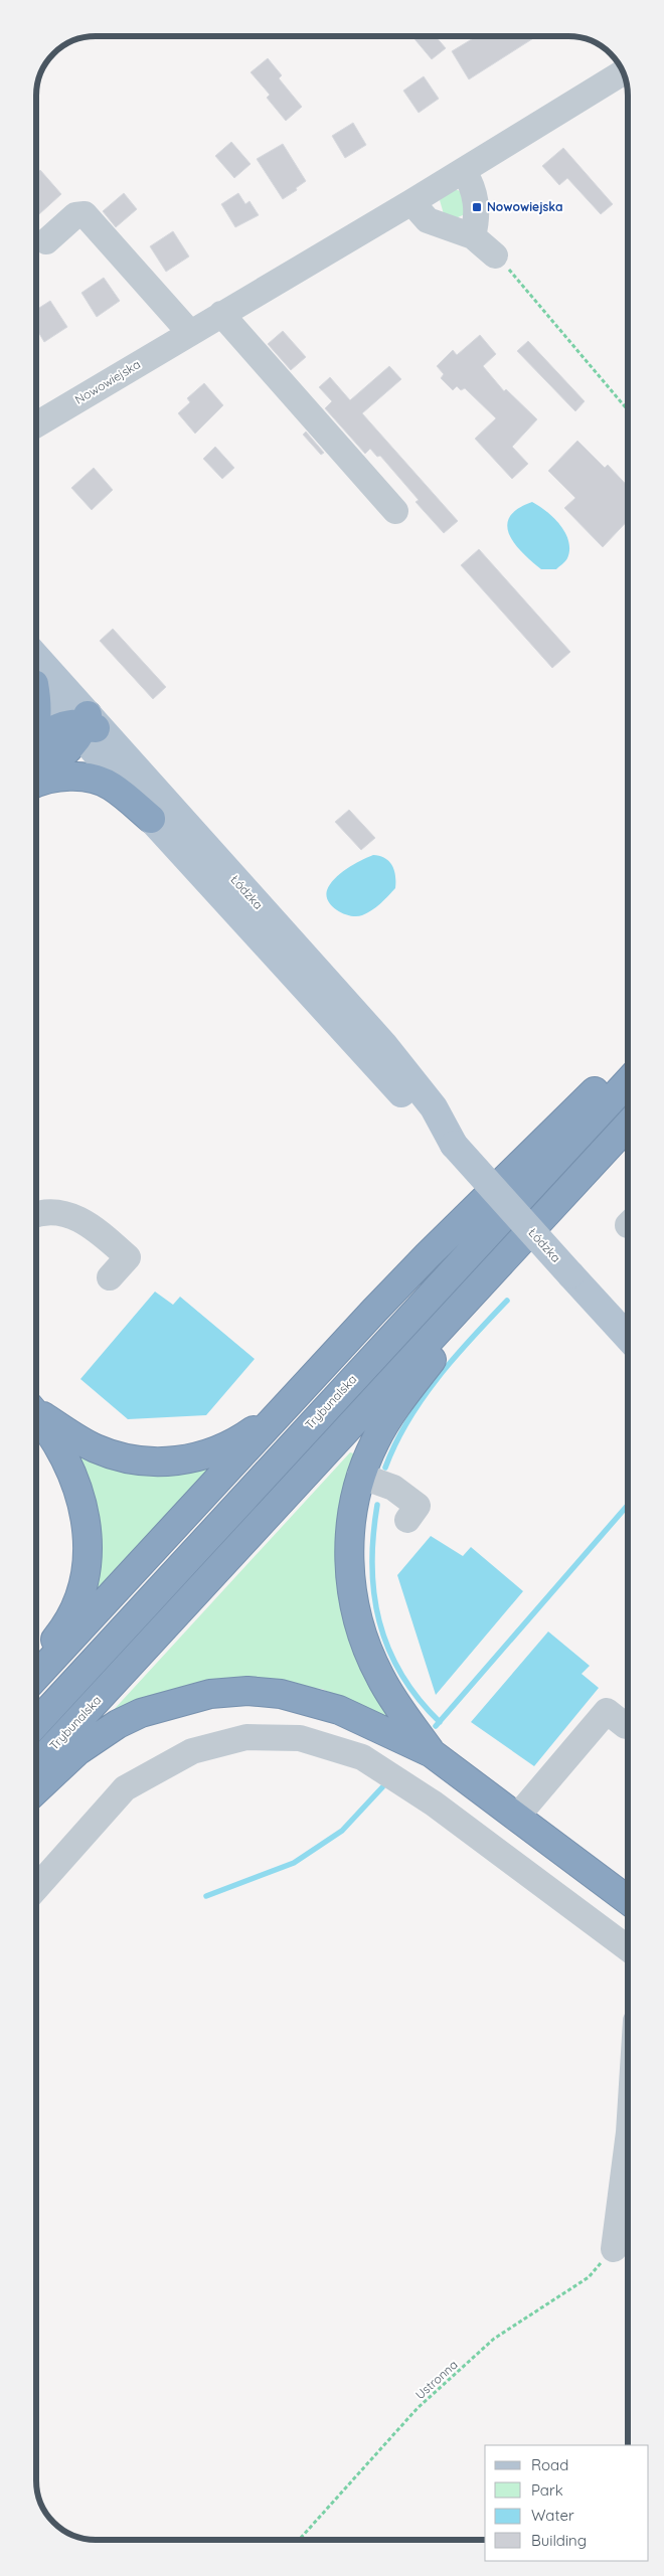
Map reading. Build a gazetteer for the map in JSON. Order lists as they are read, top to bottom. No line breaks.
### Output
{"streets":{"highway":["Trybunalska"],"main road":["Łódzka"],"street":["Nowowiejska"],"path":["Ustronna"]},"places":{"transit":["Nowowiejska"]},"legend":["Road","Park","Water","Building"]}
